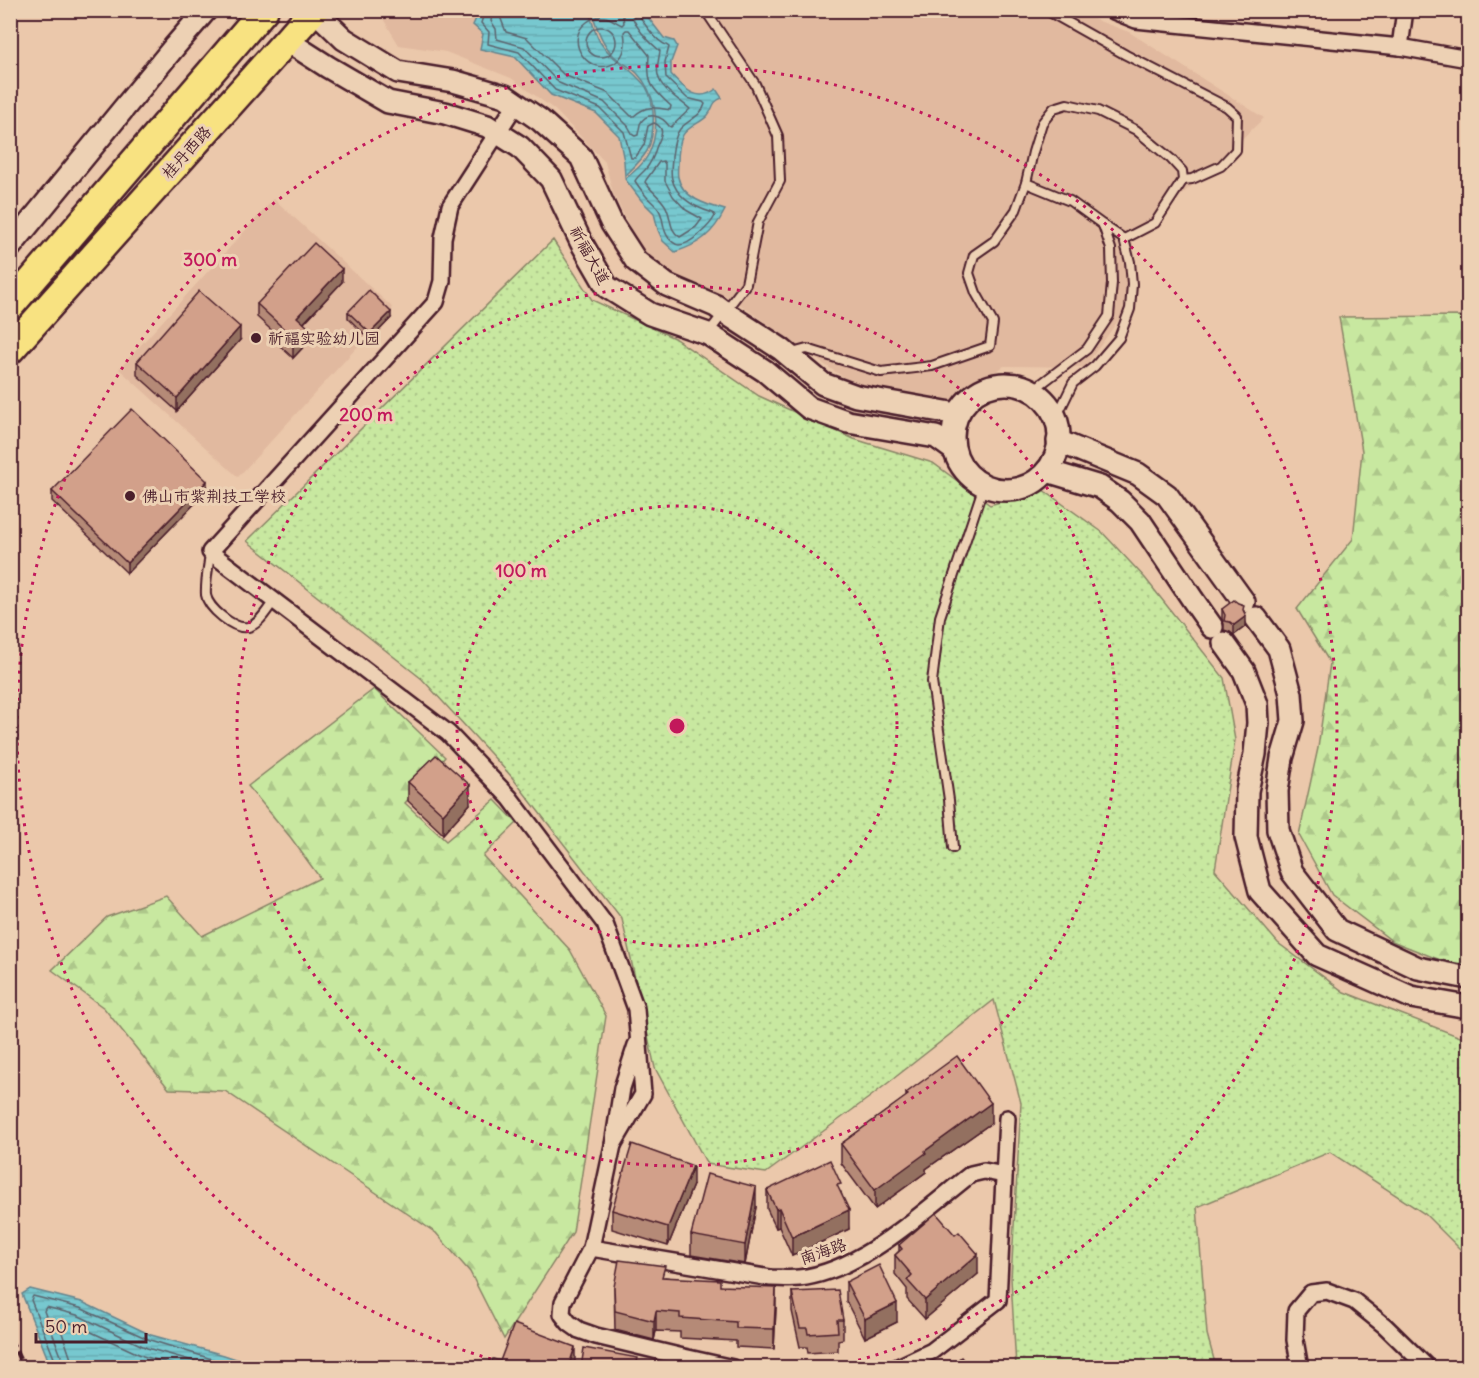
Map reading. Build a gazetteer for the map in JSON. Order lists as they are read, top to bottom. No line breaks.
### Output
{"streets":{"highway":["桂丹西路"],"street":["祈福大道","南海路"]},"crossings":[["桂丹西路","祈福大道"]],"places":["祈福实验幼儿园","佛山市紫荆技工学校"],"scale_bar":"50 m","rings":["300 m","200 m","100 m"]}
